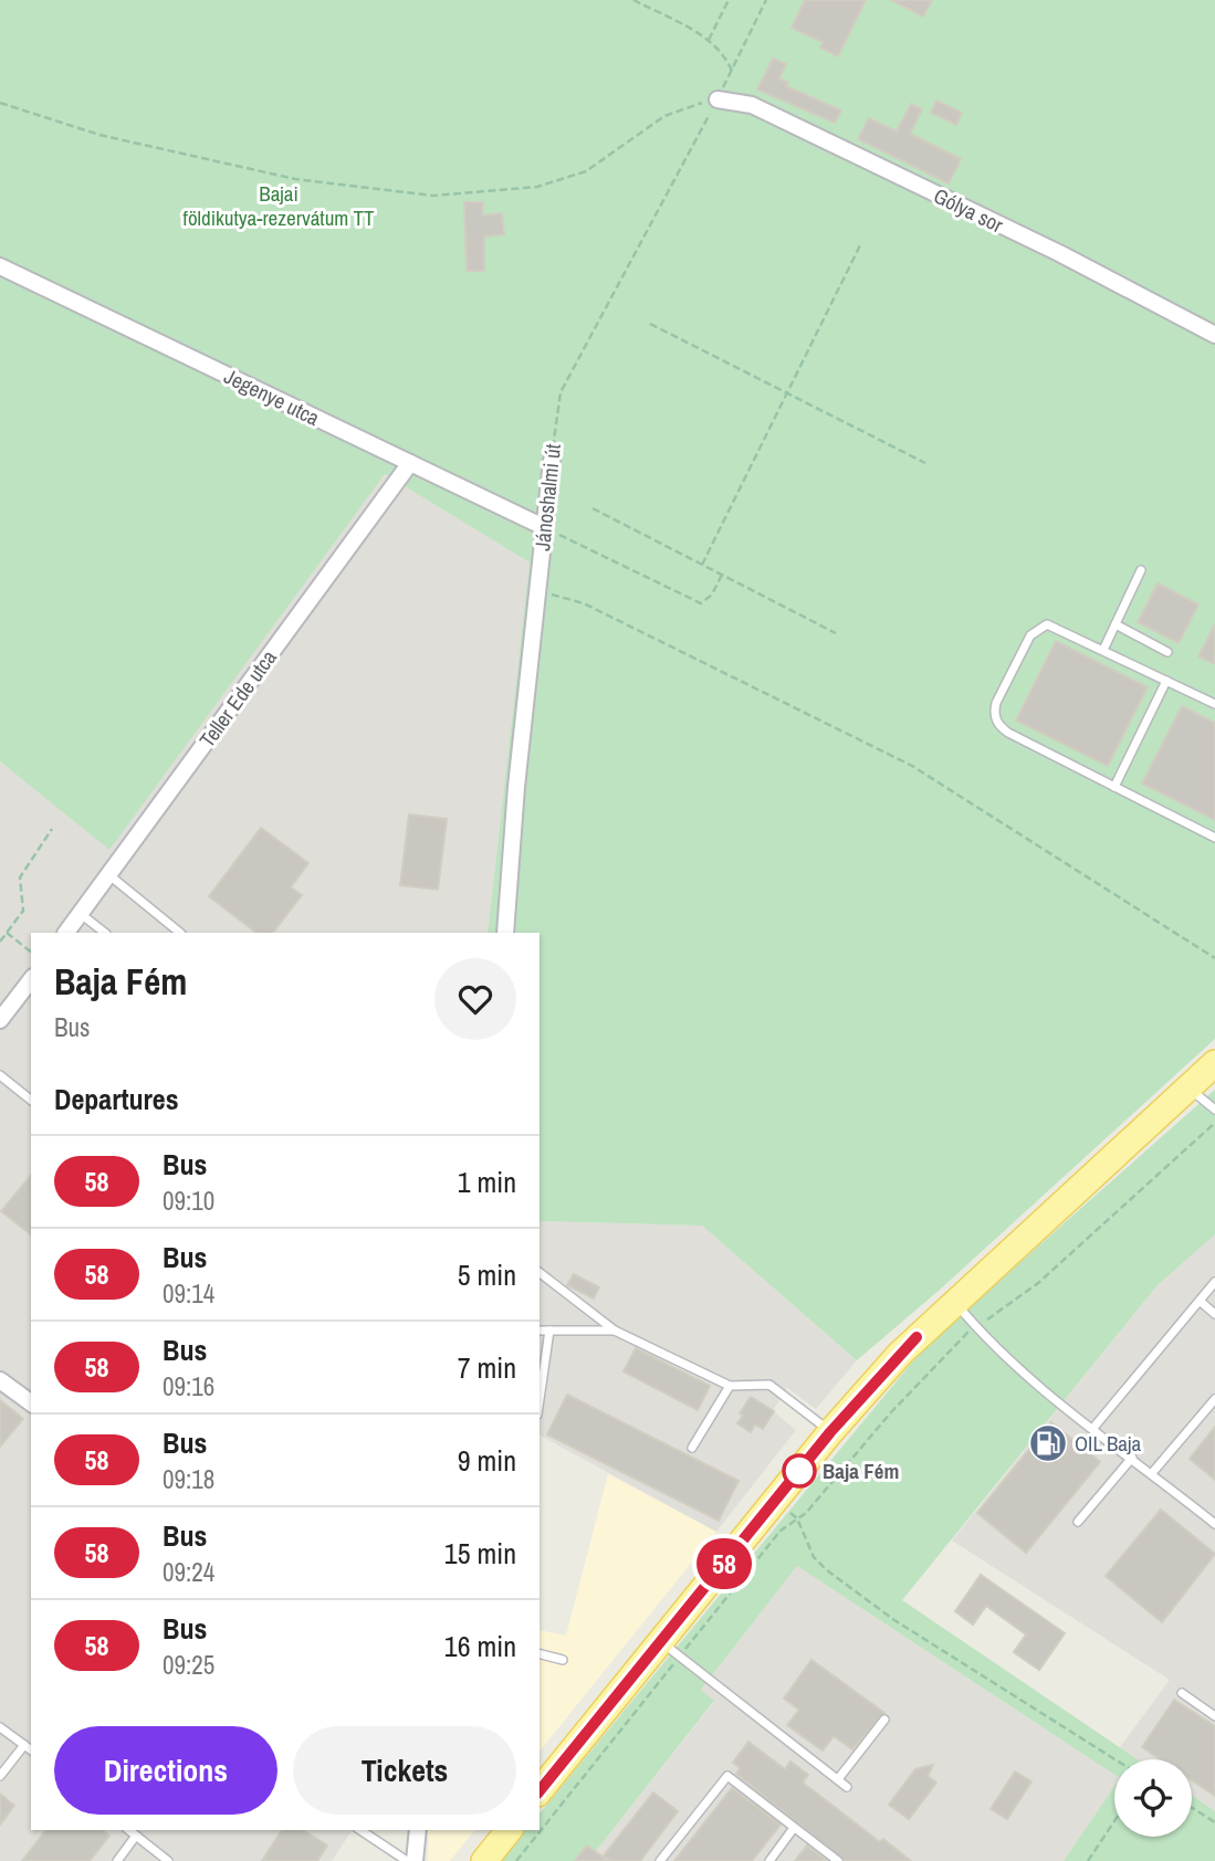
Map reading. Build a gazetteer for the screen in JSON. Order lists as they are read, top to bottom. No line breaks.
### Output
{"streets":{"street":["Gólya sor","Jegenye utca","Jánoshalmi út","Teller Ede utca"]},"crossings":[["Gólya sor","Jánoshalmi út"],["Jegenye utca","Jánoshalmi út"],["Jegenye utca","Teller Ede utca"]],"parks":["Bajai földikutya-rezervátum TT"],"places":{"fuel station":["OIL Baja"],"other":["Baja Fém"]},"lines":["bus line 58"],"page":{"on_map":"58","heading":[["Baja Fém","Bus"],"Departures"],"list":[{"mark":"58","name":"Bus","note":"09:10","value":"1 min"},{"mark":"58","name":"Bus","note":"09:14","value":"5 min"},{"mark":"58","name":"Bus","note":"09:16","value":"7 min"},{"mark":"58","name":"Bus","note":"09:18","value":"9 min"},{"mark":"58","name":"Bus","note":"09:24","value":"15 min"},{"mark":"58","name":"Bus","note":"09:25","value":"16 min"}],"buttons":["Directions","Tickets"]}}
